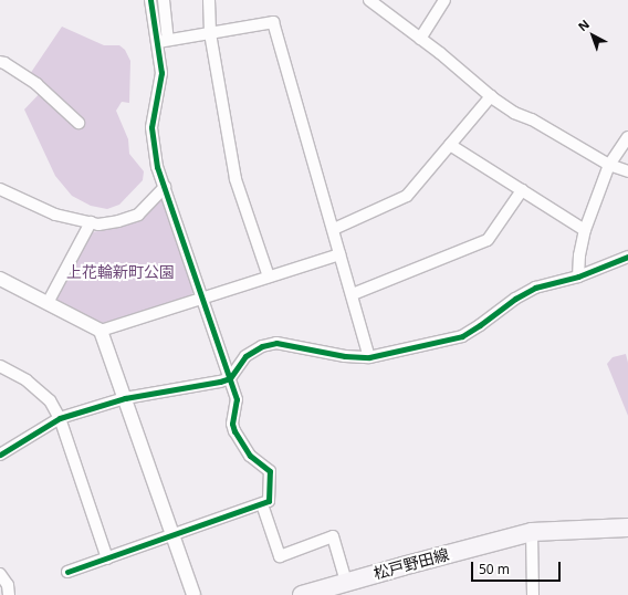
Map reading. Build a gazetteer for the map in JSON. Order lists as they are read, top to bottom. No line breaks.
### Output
{"streets":{"main road":["松戸野田線"]},"parks":["上花輪新町公園"],"scale_bar":"50 m","north":"top left"}
